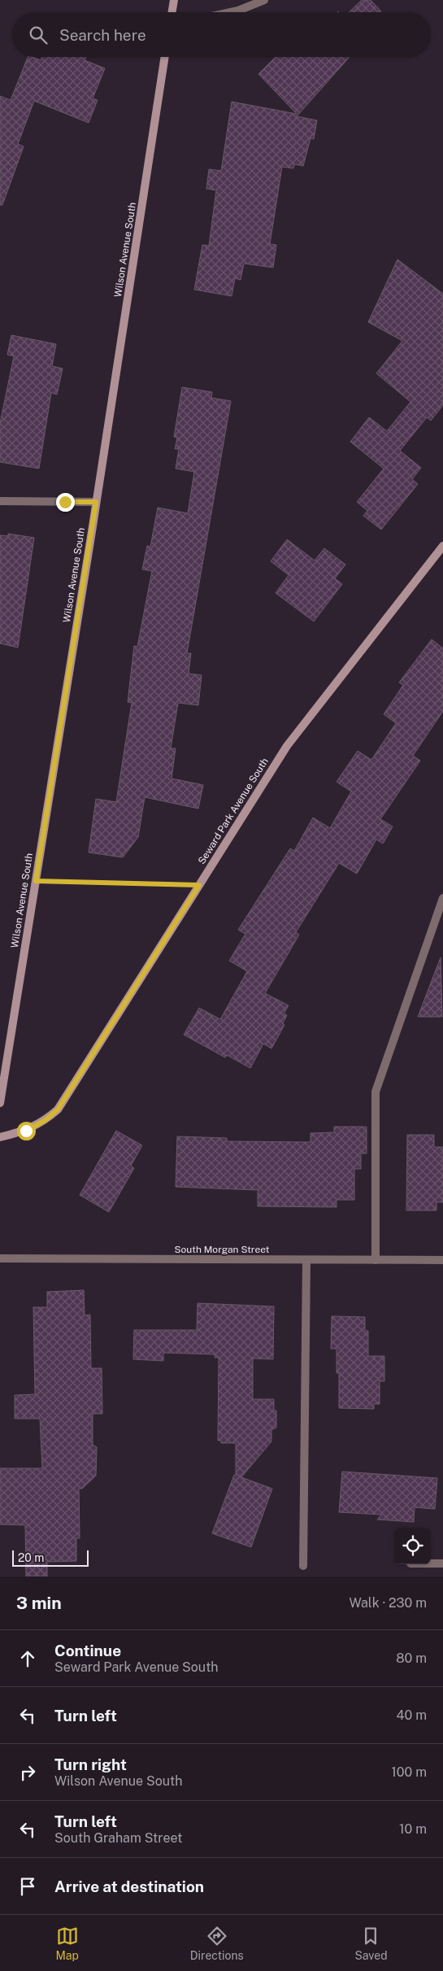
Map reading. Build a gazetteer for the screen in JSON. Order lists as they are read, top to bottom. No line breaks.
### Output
{"streets":{"main road":["Wilson Avenue South","Seward Park Avenue South"],"street":["South Morgan Street"]},"scale_bar":"20 m","page":{"search":"Search here","scale":"20 m","heading":["3 min","Walk · 230 m"],"list":[["Continue","Seward Park Avenue South","80 m"],["Turn left","40 m"],["Turn right","Wilson Avenue South","100 m"],["Turn left","South Graham Street","10 m"],"Arrive at destination"],"nav":["Map","Directions","Saved"]}}
